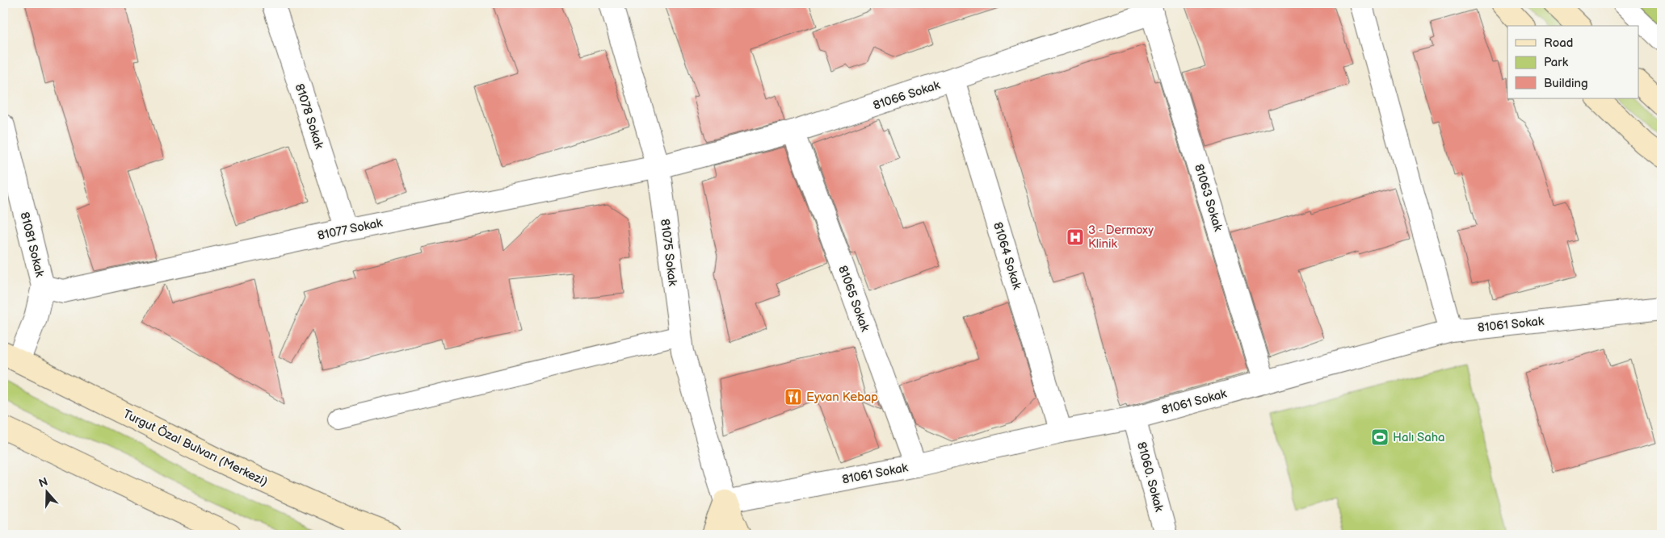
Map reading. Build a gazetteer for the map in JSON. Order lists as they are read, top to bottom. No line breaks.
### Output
{"streets":{"main road":["Turgut Özal Bulvarı (Merkezi)"],"street":["81066 Sokak","81078 Sokak","81063 Sokak","81077 Sokak","81081 Sokak","81075 Sokak","81064 Sokak","81065 Sokak","81061 Sokak","81060. Sokak"]},"crossings":[["81066 Sokak","81063 Sokak"],["81066 Sokak","81077 Sokak"],["81066 Sokak","81075 Sokak"],["81066 Sokak","81064 Sokak"],["81066 Sokak","81065 Sokak"],["81078 Sokak","81077 Sokak"],["81063 Sokak","81061 Sokak"],["81077 Sokak","81081 Sokak"],["81077 Sokak","81075 Sokak"],["81081 Sokak","Turgut Özal Bulvarı (Merkezi)"],["81075 Sokak","81061 Sokak"],["81064 Sokak","81061 Sokak"],["81065 Sokak","81061 Sokak"],["81061 Sokak","81060. Sokak"]],"places":{"hospital":["3 - Dermoxy Klinik"],"restaurant":["Eyvan Kebap"],"sports":["Halı Saha"]},"legend":["Road","Park","Building"],"north":"top"}
